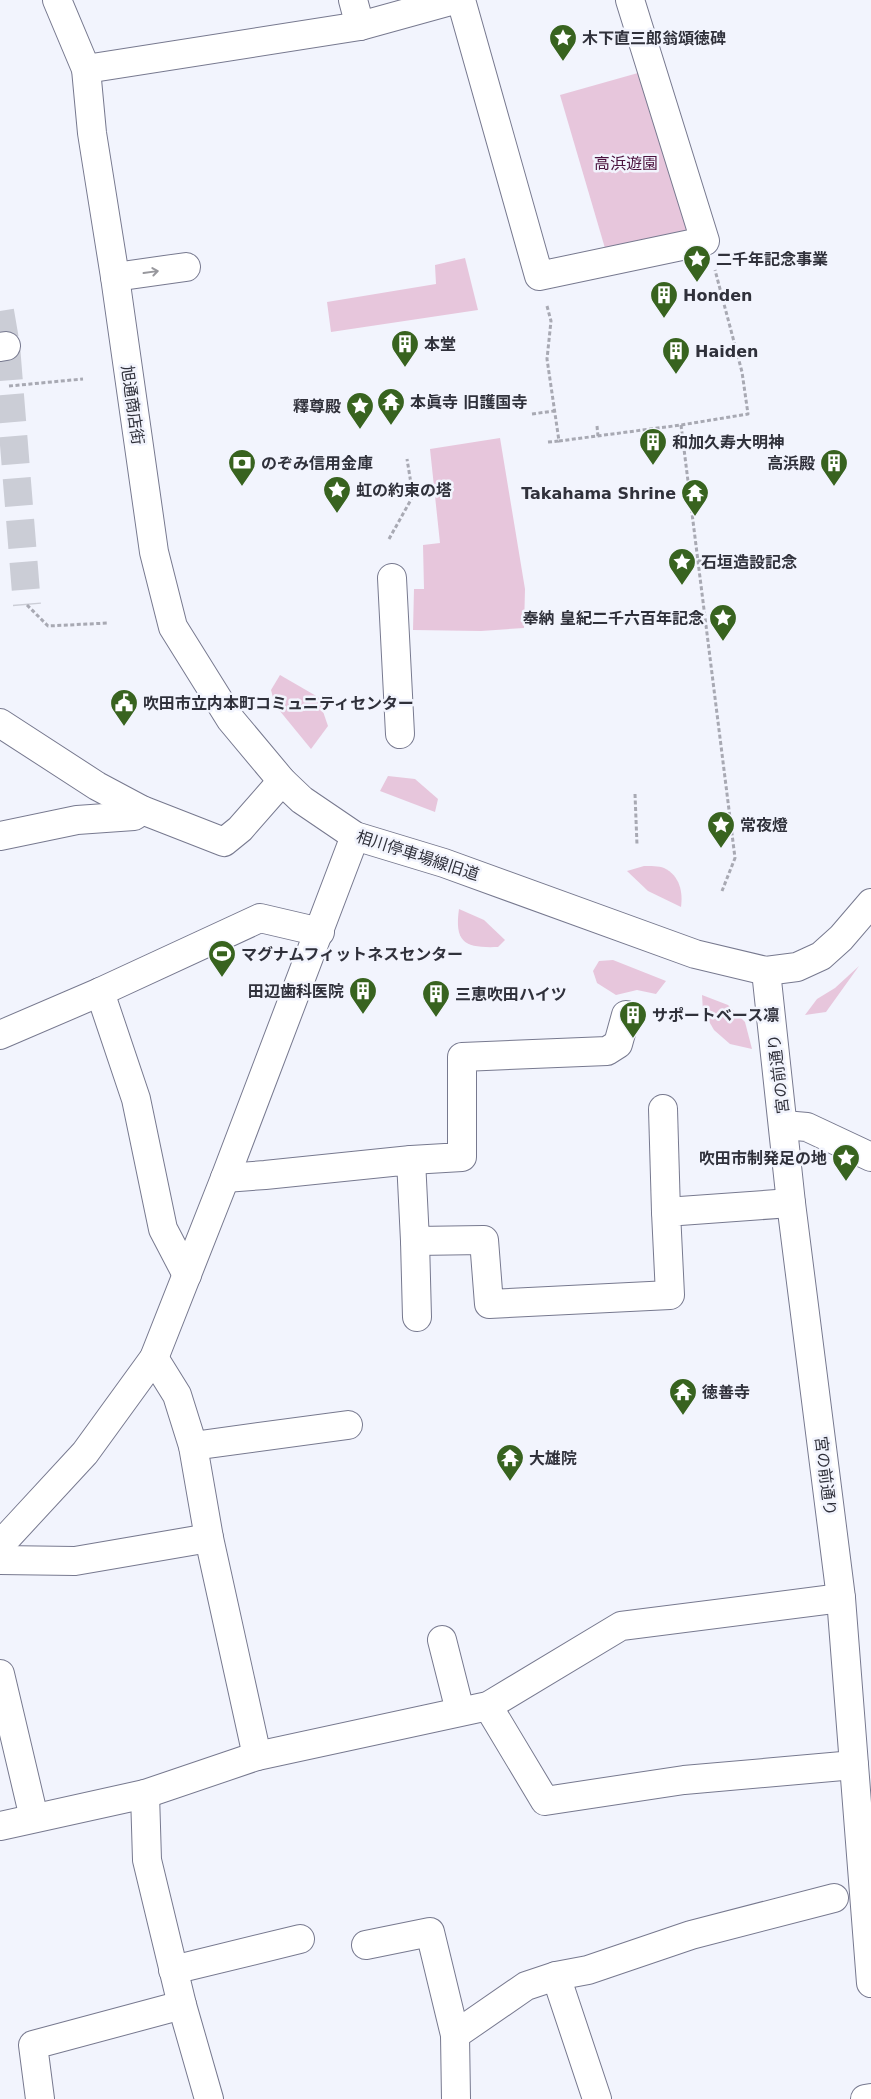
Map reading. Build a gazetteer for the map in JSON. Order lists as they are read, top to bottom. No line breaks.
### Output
{"streets":{"street":["旭通商店街","相川停車場線旧道","宮の前通り"]},"crossings":[["旭通商店街","相川停車場線旧道"],["相川停車場線旧道","宮の前通り"]],"parks":["高浜遊園"],"places":{"place":["木下直三郎翁頌徳碑","二千年記念事業","釋尊殿","虹の約束の塔","石垣造設記念","奉納 皇紀二千六百年記念","常夜燈","吹田市制発足の地"],"building":["Honden","本堂","Haiden","和加久寿大明神","高浜殿","田辺歯科医院","三恵吹田ハイツ","サポートベース凛"],"temple":["本眞寺 旧護国寺","Takahama Shrine","徳善寺","大雄院"],"bank":["のぞみ信用金庫"],"public building":["吹田市立内本町コミュニティセンター"],"sports":["マグナムフィットネスセンター"]}}
